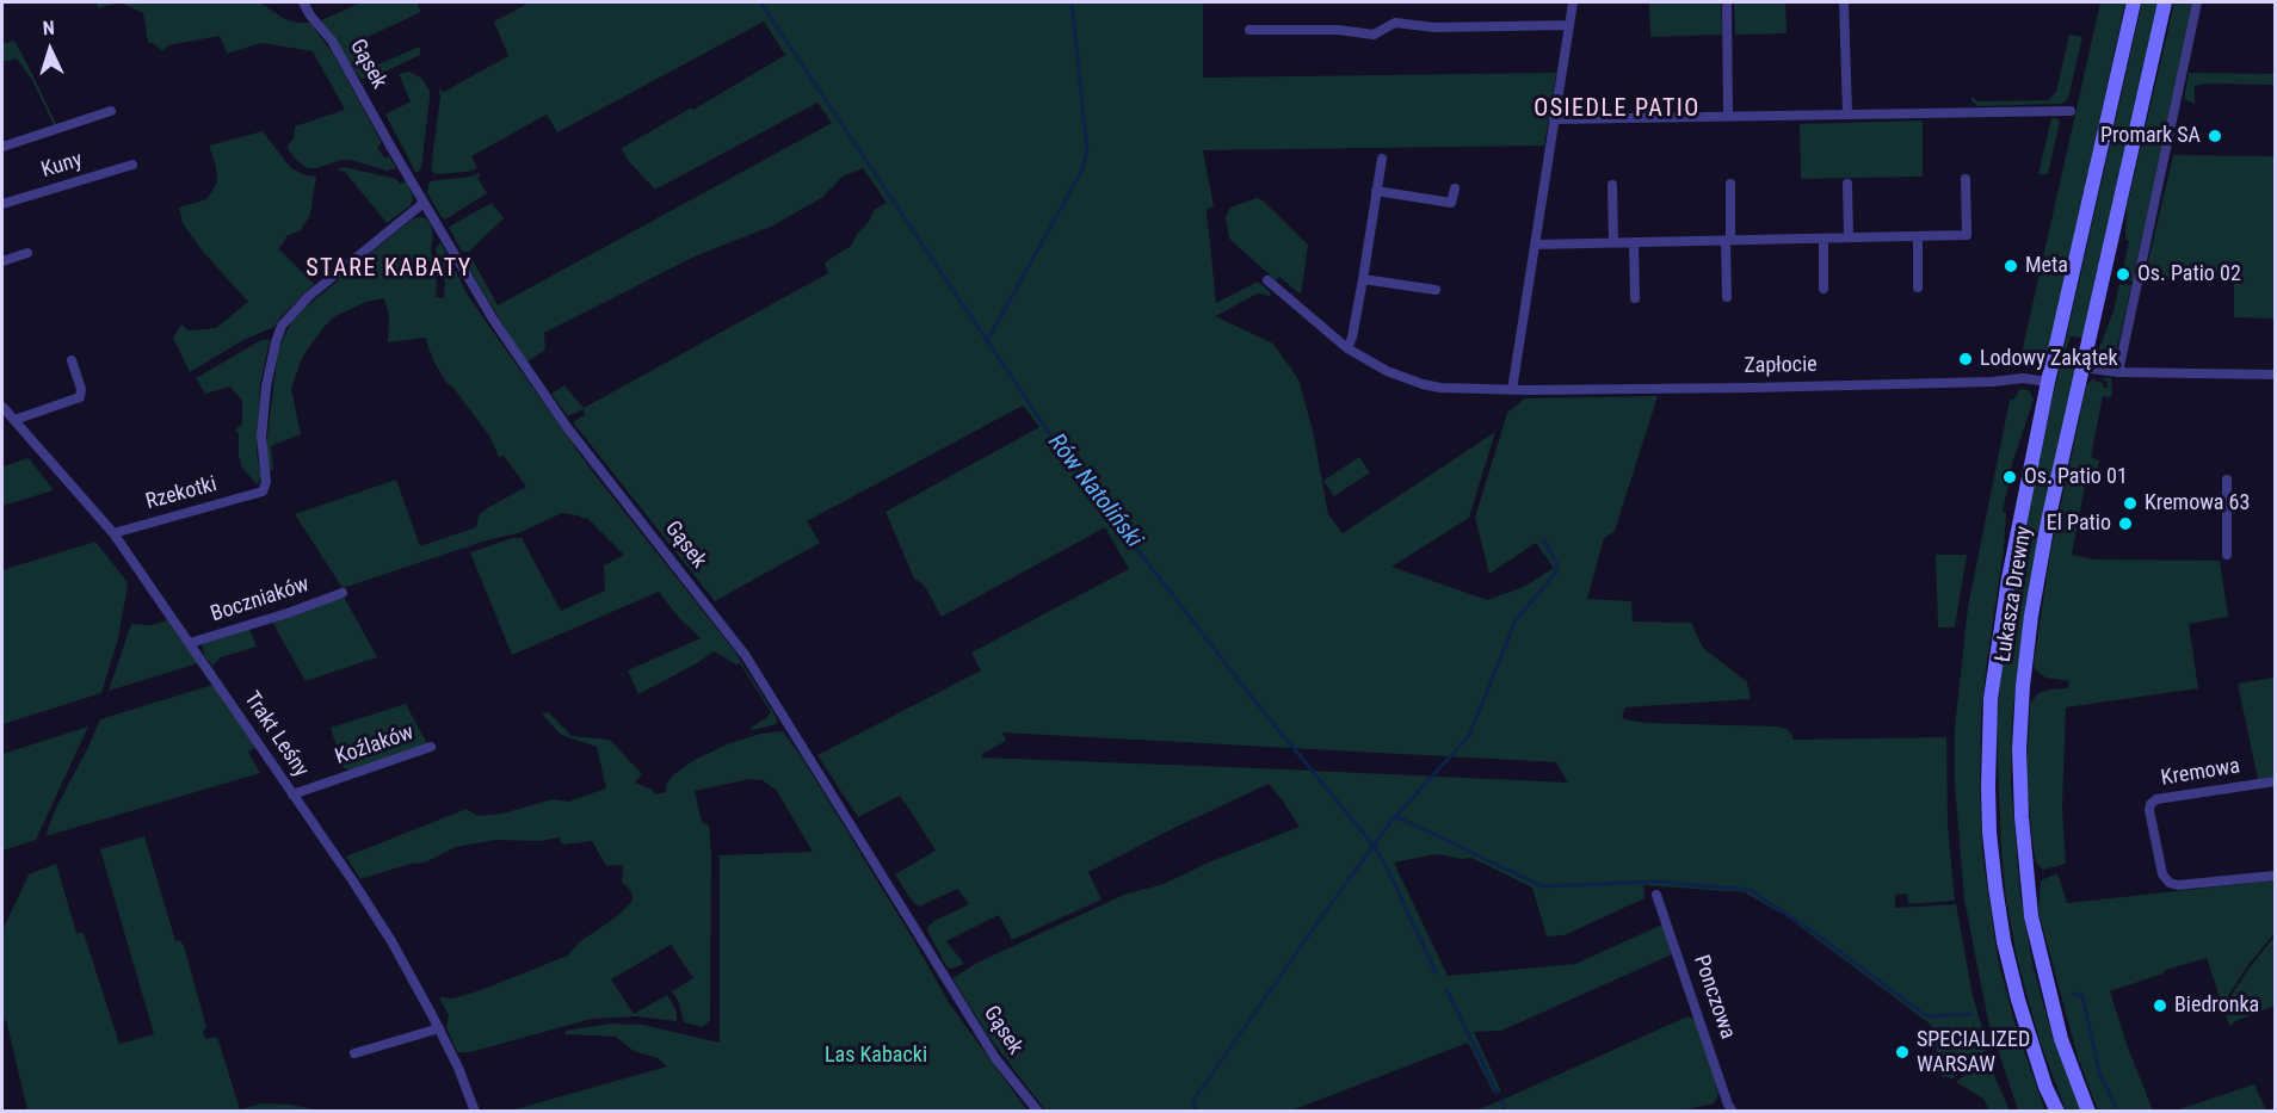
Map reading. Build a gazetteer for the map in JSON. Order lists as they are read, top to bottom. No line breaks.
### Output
{"streets":{"main road":["Łukasza Drewny"],"street":["Gąsek","Kuny","Zapłocie","Rzekotki","Boczniaków","Trakt Leśny","Koźlaków","Kremowa","Ponczowa"]},"crossings":[["Gąsek","Rzekotki"],["Zapłocie","Łukasza Drewny"],["Rzekotki","Trakt Leśny"],["Boczniaków","Trakt Leśny"],["Trakt Leśny","Koźlaków"]],"districts":["OSIEDLE PATIO","STARE KABATY"],"water":["Rów Natoliński"],"parks":["Las Kabacki"],"places":["Promark SA","Meta","Os. Patio 02","Lodowy Zakątek","Os. Patio 01","Kremowa 63","El Patio","Biedronka","SPECIALIZED WARSAW"],"north":"top"}
